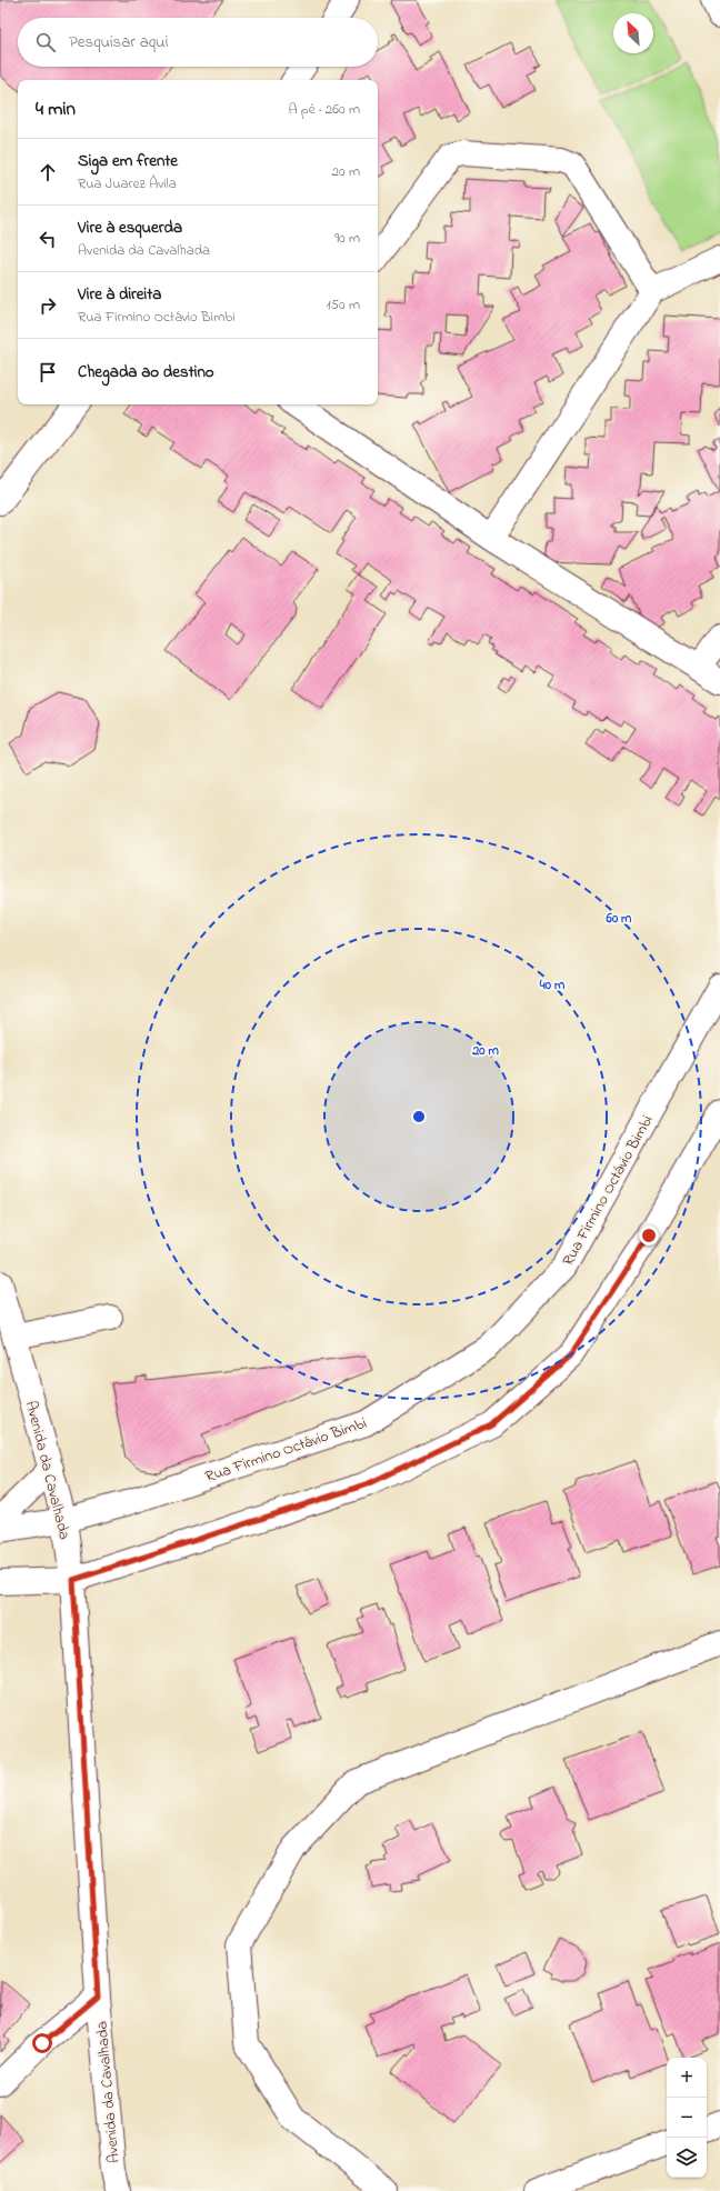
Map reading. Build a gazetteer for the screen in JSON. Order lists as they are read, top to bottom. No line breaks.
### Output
{"streets":{"street":["Rua Firmino Octávio Bimbi","Avenida da Cavalhada"]},"crossings":[["Rua Firmino Octávio Bimbi","Avenida da Cavalhada"]],"north":"top left","page":{"search":"Pesquisar aqui","heading":["4 min","A pé · 260 m"],"list":[["Siga em frente","Rua Juarez Ávila","20 m"],["Vire à esquerda","Avenida da Cavalhada","90 m"],["Vire à direita","Rua Firmino Octávio Bimbi","150 m"],"Chegada ao destino"],"map_buttons":["+","−"]},"rings":["60 m","40 m","20 m"]}
